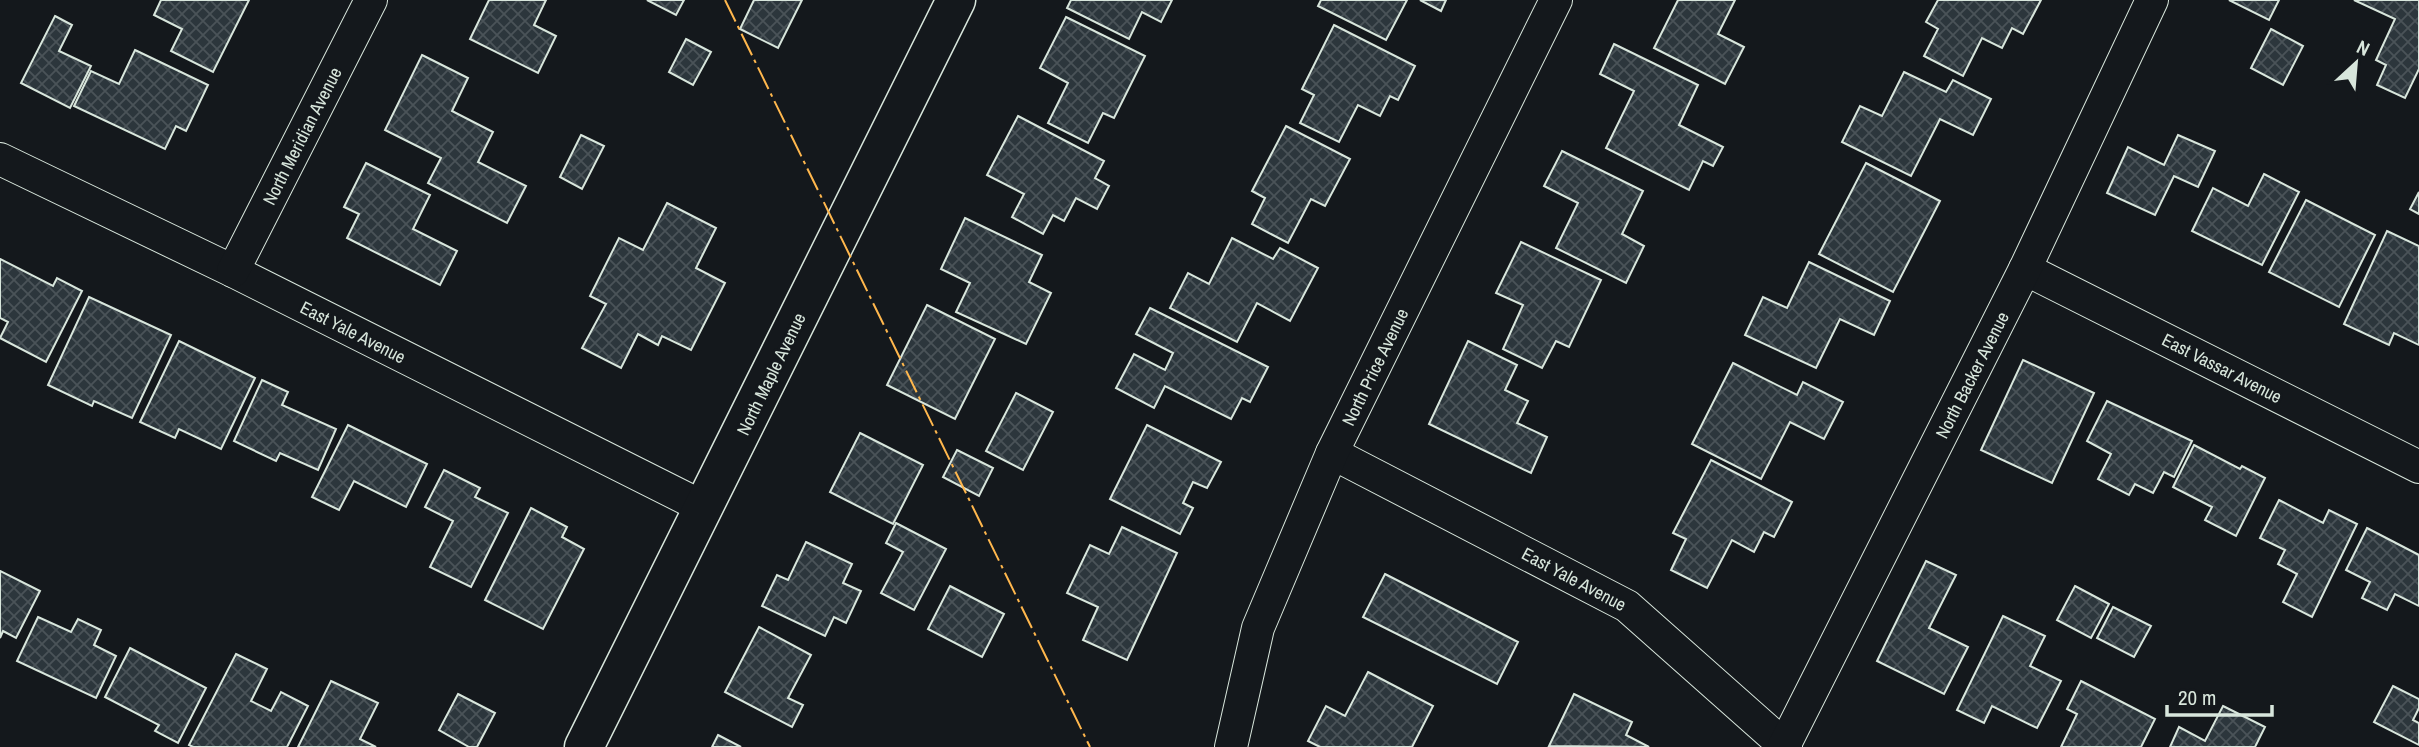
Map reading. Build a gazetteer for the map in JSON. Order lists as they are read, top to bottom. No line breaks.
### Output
{"streets":{"street":["North Meridian Avenue","East Yale Avenue","North Price Avenue","East Vassar Avenue","North Maple Avenue","North Backer Avenue"]},"crossings":[["North Meridian Avenue","East Yale Avenue"],["East Yale Avenue","North Price Avenue"],["East Yale Avenue","North Maple Avenue"],["East Yale Avenue","North Backer Avenue"],["East Vassar Avenue","North Backer Avenue"]],"scale_bar":"20 m","north":"top right"}
